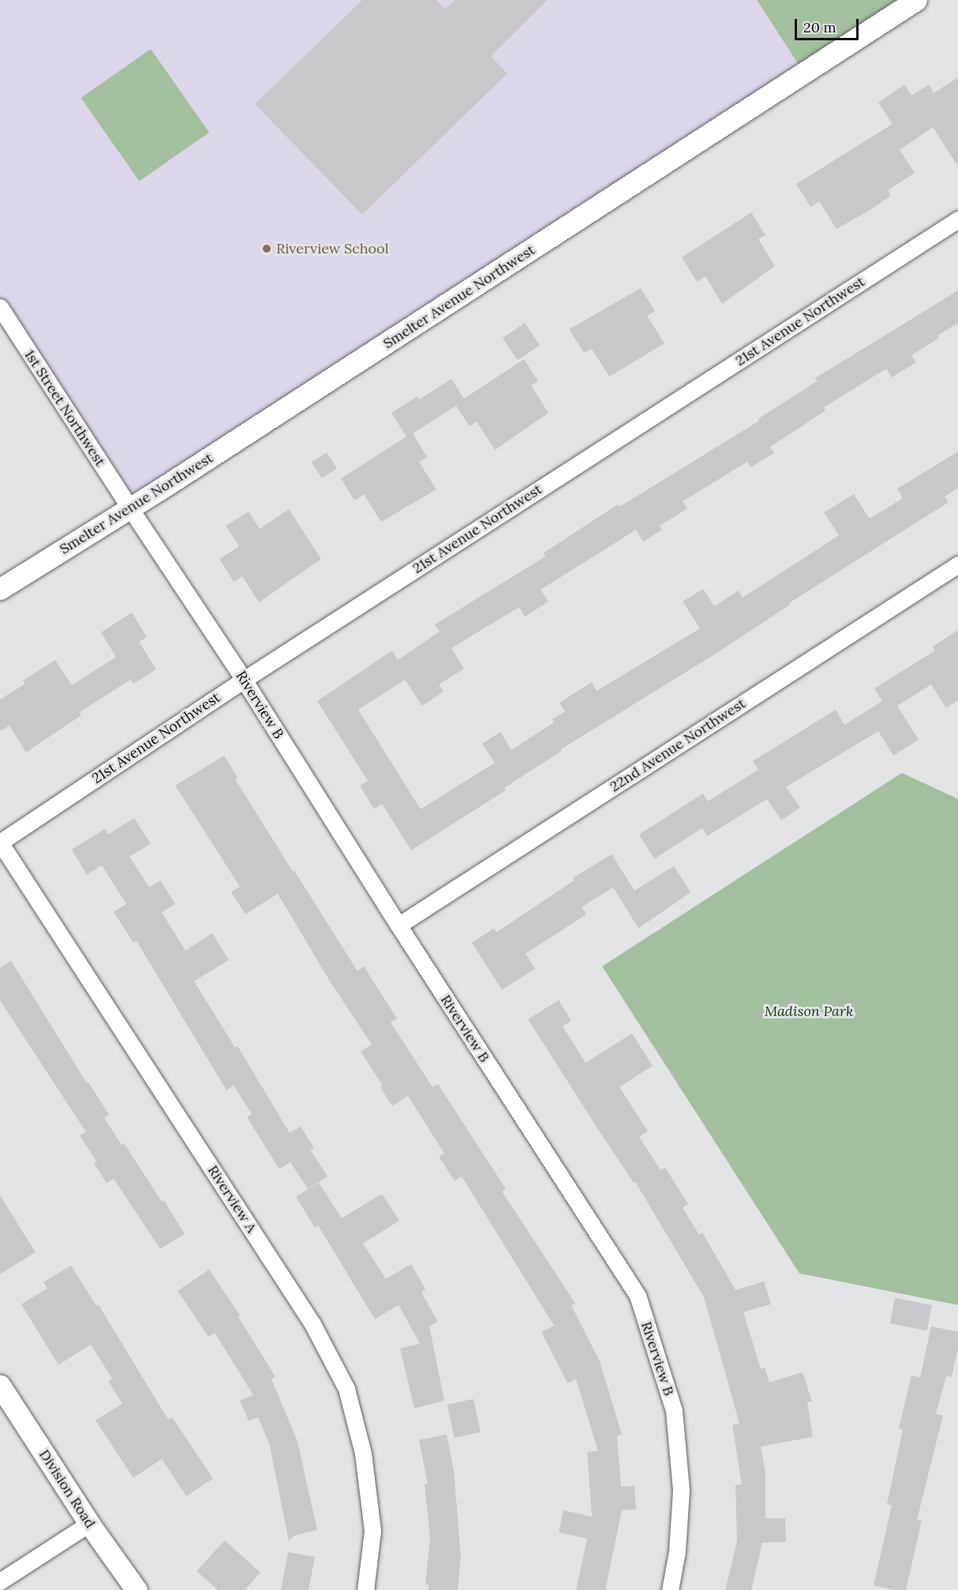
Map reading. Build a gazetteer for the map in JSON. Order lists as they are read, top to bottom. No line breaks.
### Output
{"streets":{"street":["Smelter Avenue Northwest","21st Avenue Northwest","1st Street Northwest","Riverview B","22nd Avenue Northwest","Riverview A","Division Road"]},"crossings":[["Smelter Avenue Northwest","1st Street Northwest"],["Smelter Avenue Northwest","Riverview B"],["21st Avenue Northwest","Riverview B"],["21st Avenue Northwest","Riverview A"],["1st Street Northwest","Riverview B"],["Riverview B","22nd Avenue Northwest"]],"parks":["Madison Park"],"places":["Riverview School"],"scale_bar":"20 m"}
